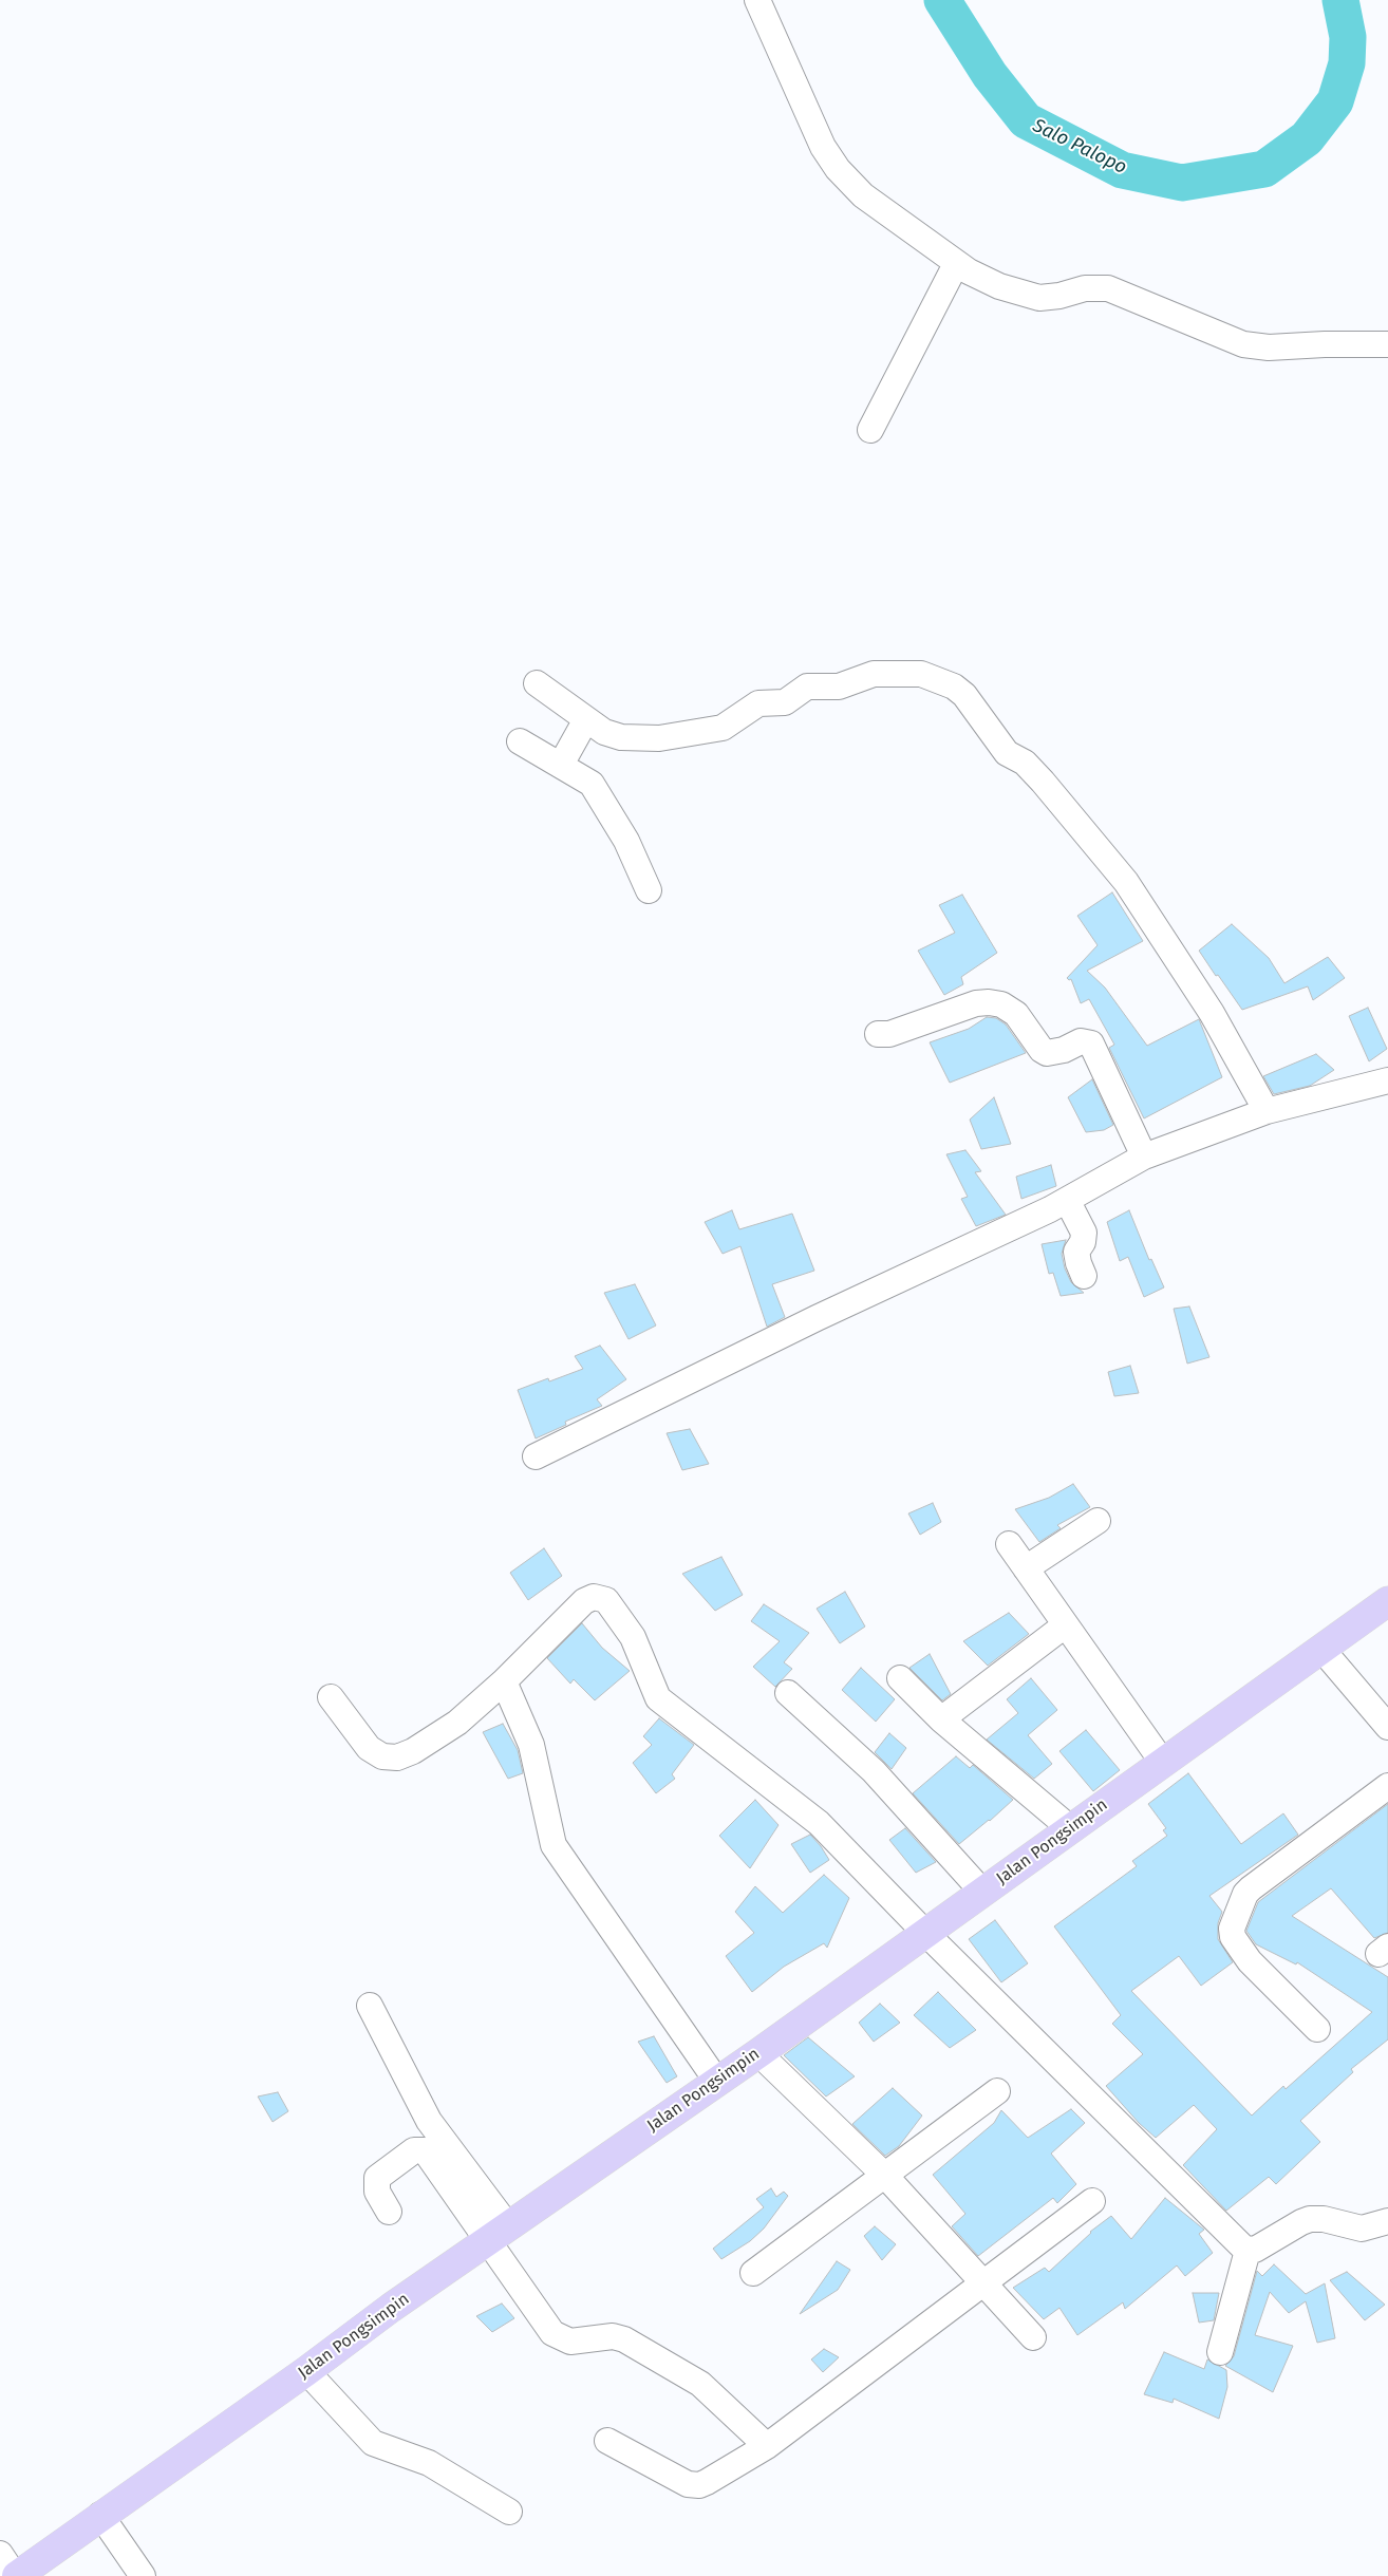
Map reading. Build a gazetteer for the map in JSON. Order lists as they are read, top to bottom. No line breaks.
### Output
{"streets":{"main road":["Jalan Pongsimpin"]},"water":["Salo Palopo"]}
